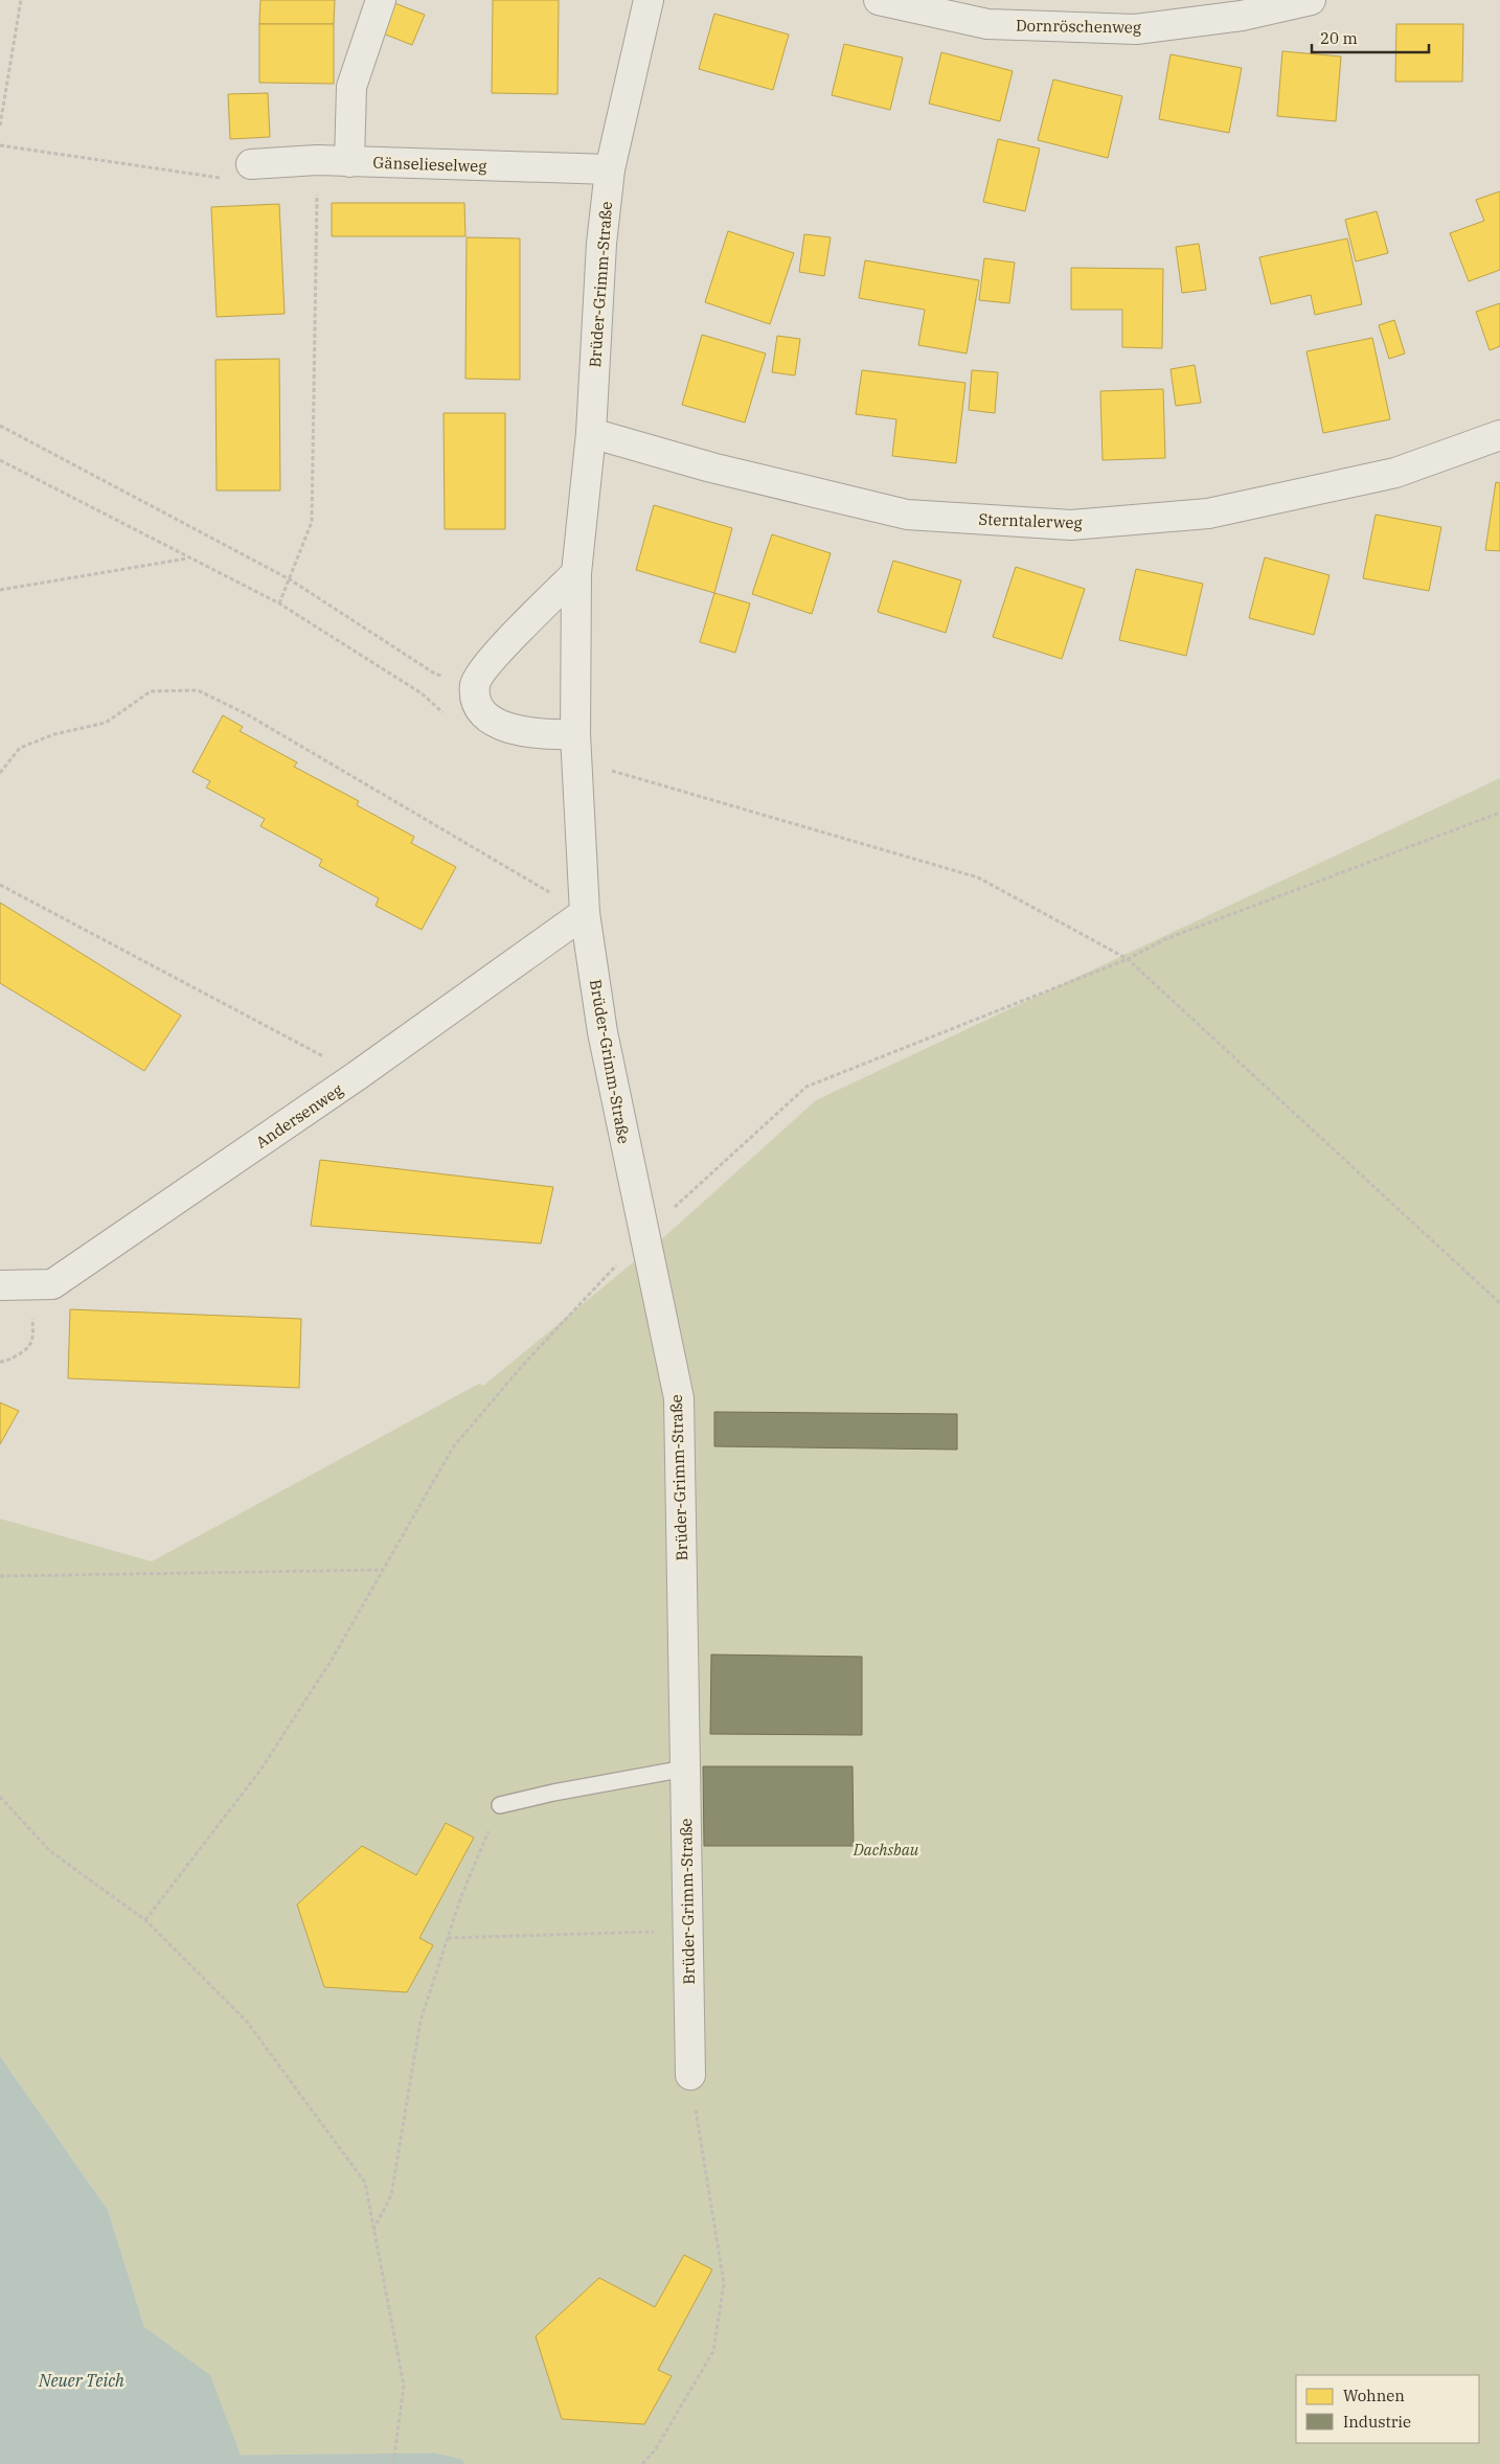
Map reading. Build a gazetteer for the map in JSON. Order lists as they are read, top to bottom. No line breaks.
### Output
{"streets":{"street":["Dornröschenweg","Gänselieselweg","Brüder-Grimm-Straße","Sterntalerweg","Andersenweg"]},"crossings":[["Gänselieselweg","Brüder-Grimm-Straße"],["Brüder-Grimm-Straße","Sterntalerweg"],["Brüder-Grimm-Straße","Andersenweg"]],"water":["Neuer Teich"],"parks":["Dachsbau"],"legend":["Wohnen","Industrie"],"scale_bar":"20 m"}
